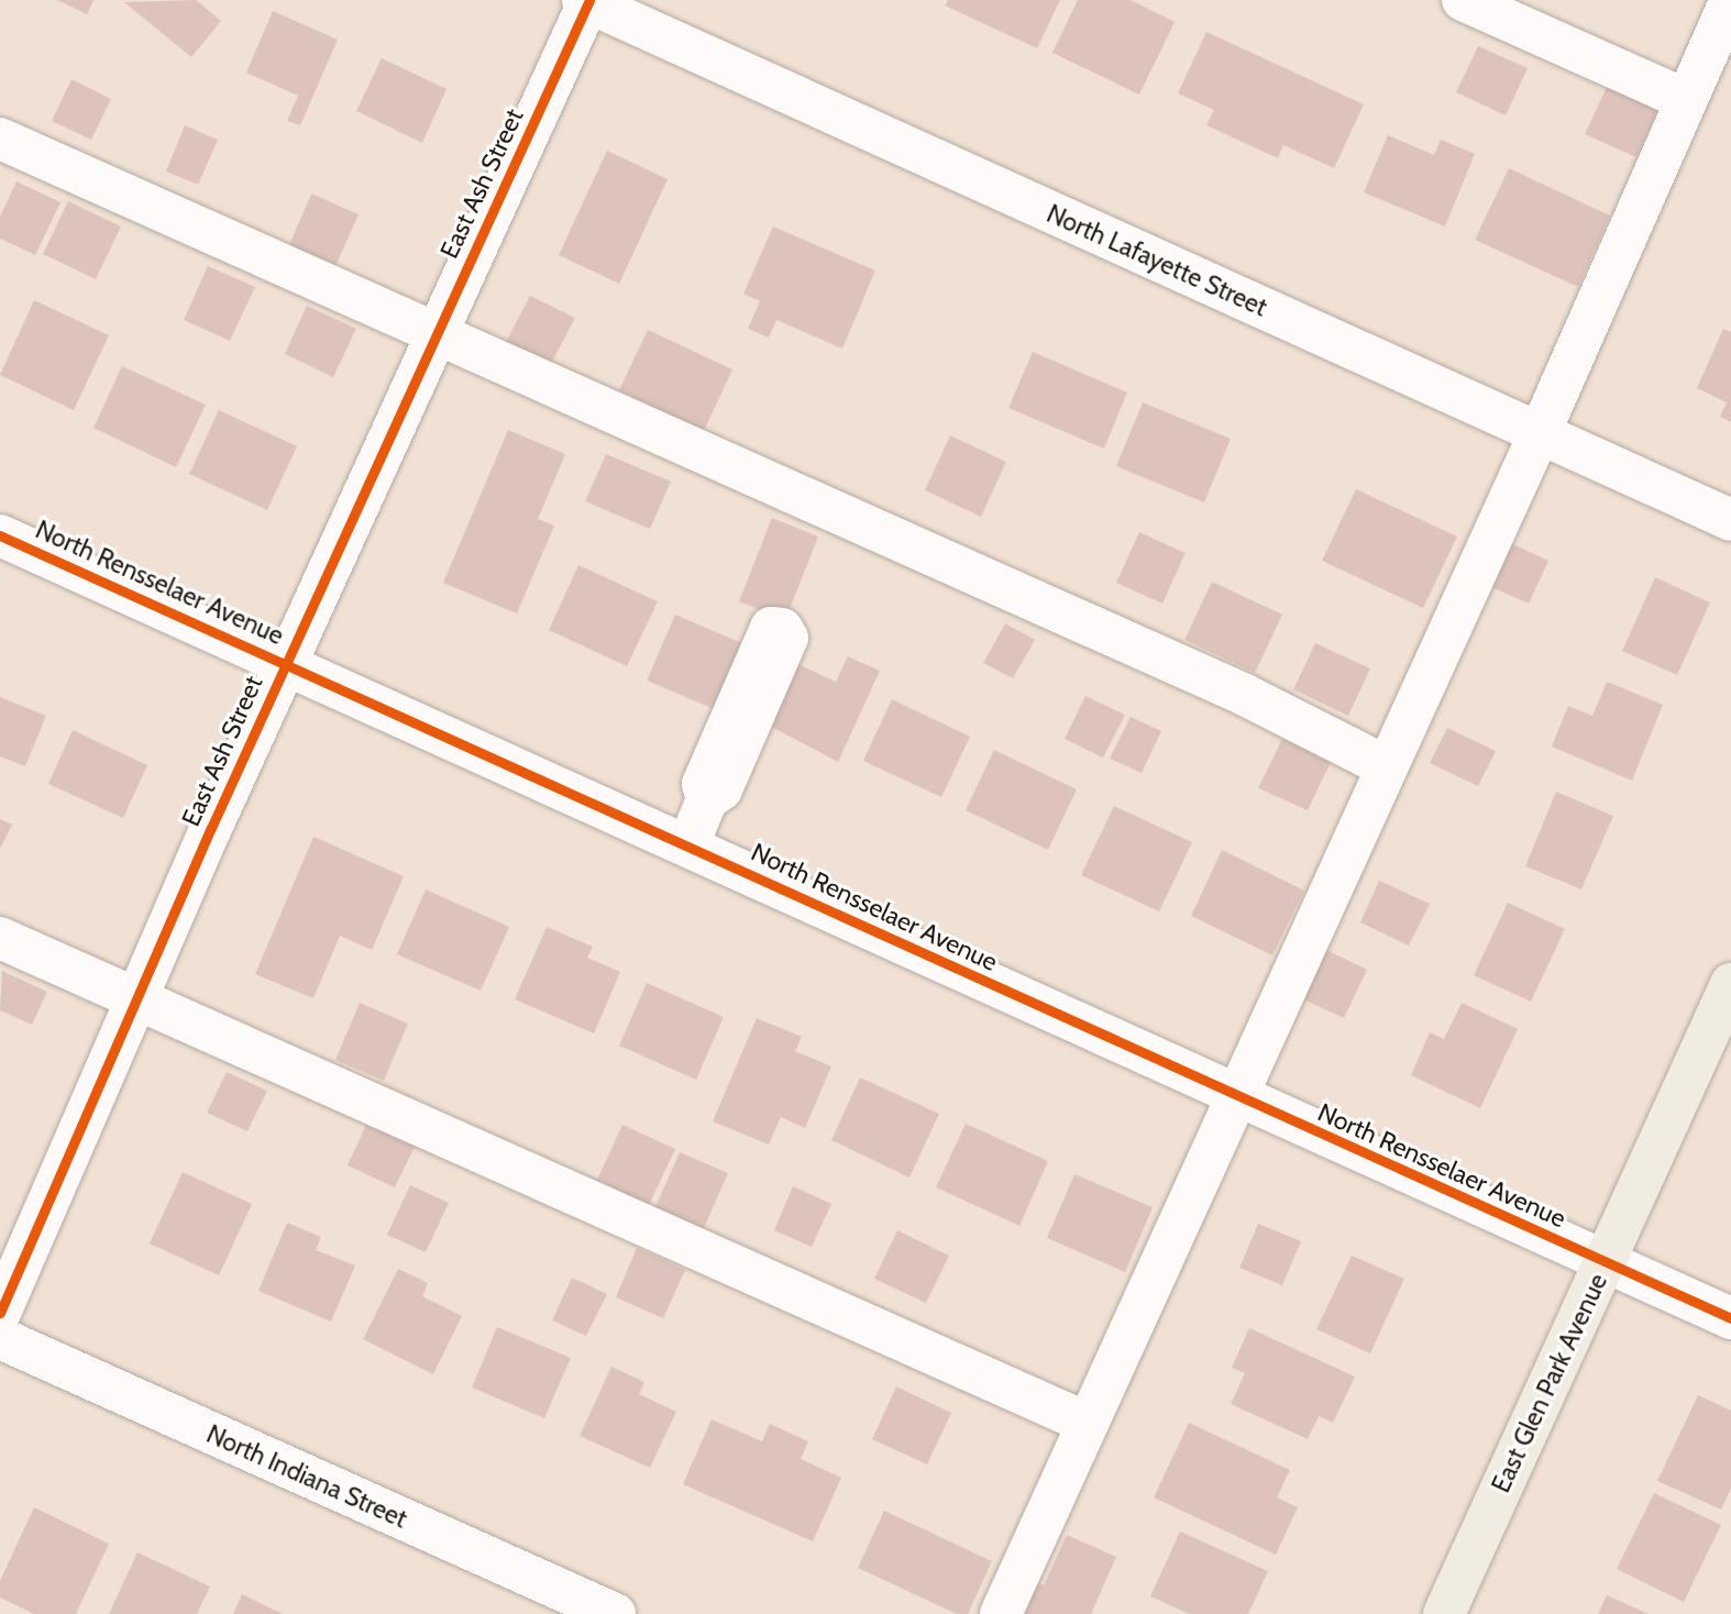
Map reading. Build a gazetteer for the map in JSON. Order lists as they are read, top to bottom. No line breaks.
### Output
{"streets":{"main road":["East Glen Park Avenue"],"street":["East Ash Street","North Lafayette Street","North Rensselaer Avenue","North Indiana Street"]},"crossings":[["East Ash Street","North Lafayette Street"],["East Ash Street","North Rensselaer Avenue"],["North Rensselaer Avenue","East Glen Park Avenue"]]}
